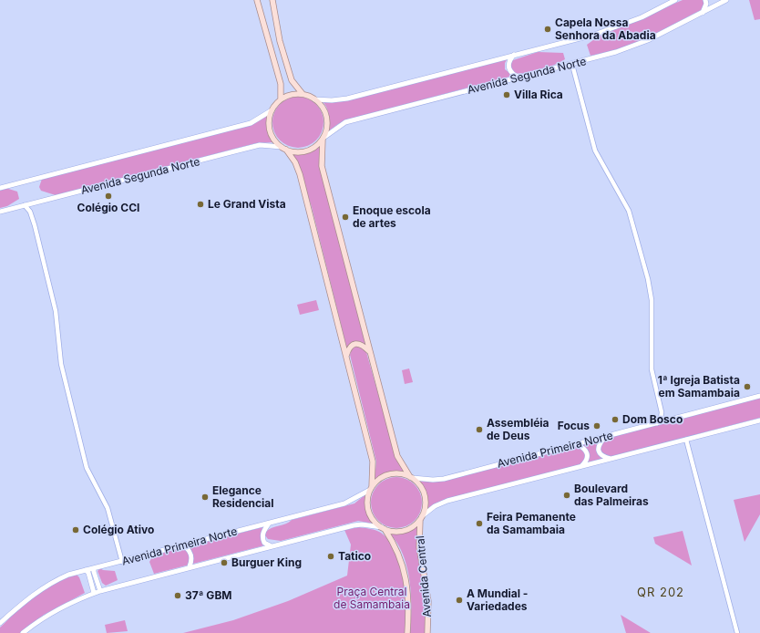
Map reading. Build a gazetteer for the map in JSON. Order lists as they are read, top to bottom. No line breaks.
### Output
{"streets":{"main road":["Avenida Segunda Norte","Avenida Primeira Norte","Avenida Central"]},"crossings":[["Avenida Primeira Norte","Avenida Central"]],"districts":["QR 202"],"parks":["Praça Central de Samambaia"],"places":["Capela Nossa Senhora da Abadia","Villa Rica","Colégio CCI","Le Grand Vista","Enoque escola de artes","1ª Igreja Batista em Samambaia","Dom Bosco","Focus","Assembléia de Deus","Boulevard das Palmeiras","Elegance Residencial","Feira Pemanente da Samambaia","Colégio Ativo","Tatico","Burguer King","37ª GBM","A Mundial - Variedades"]}
